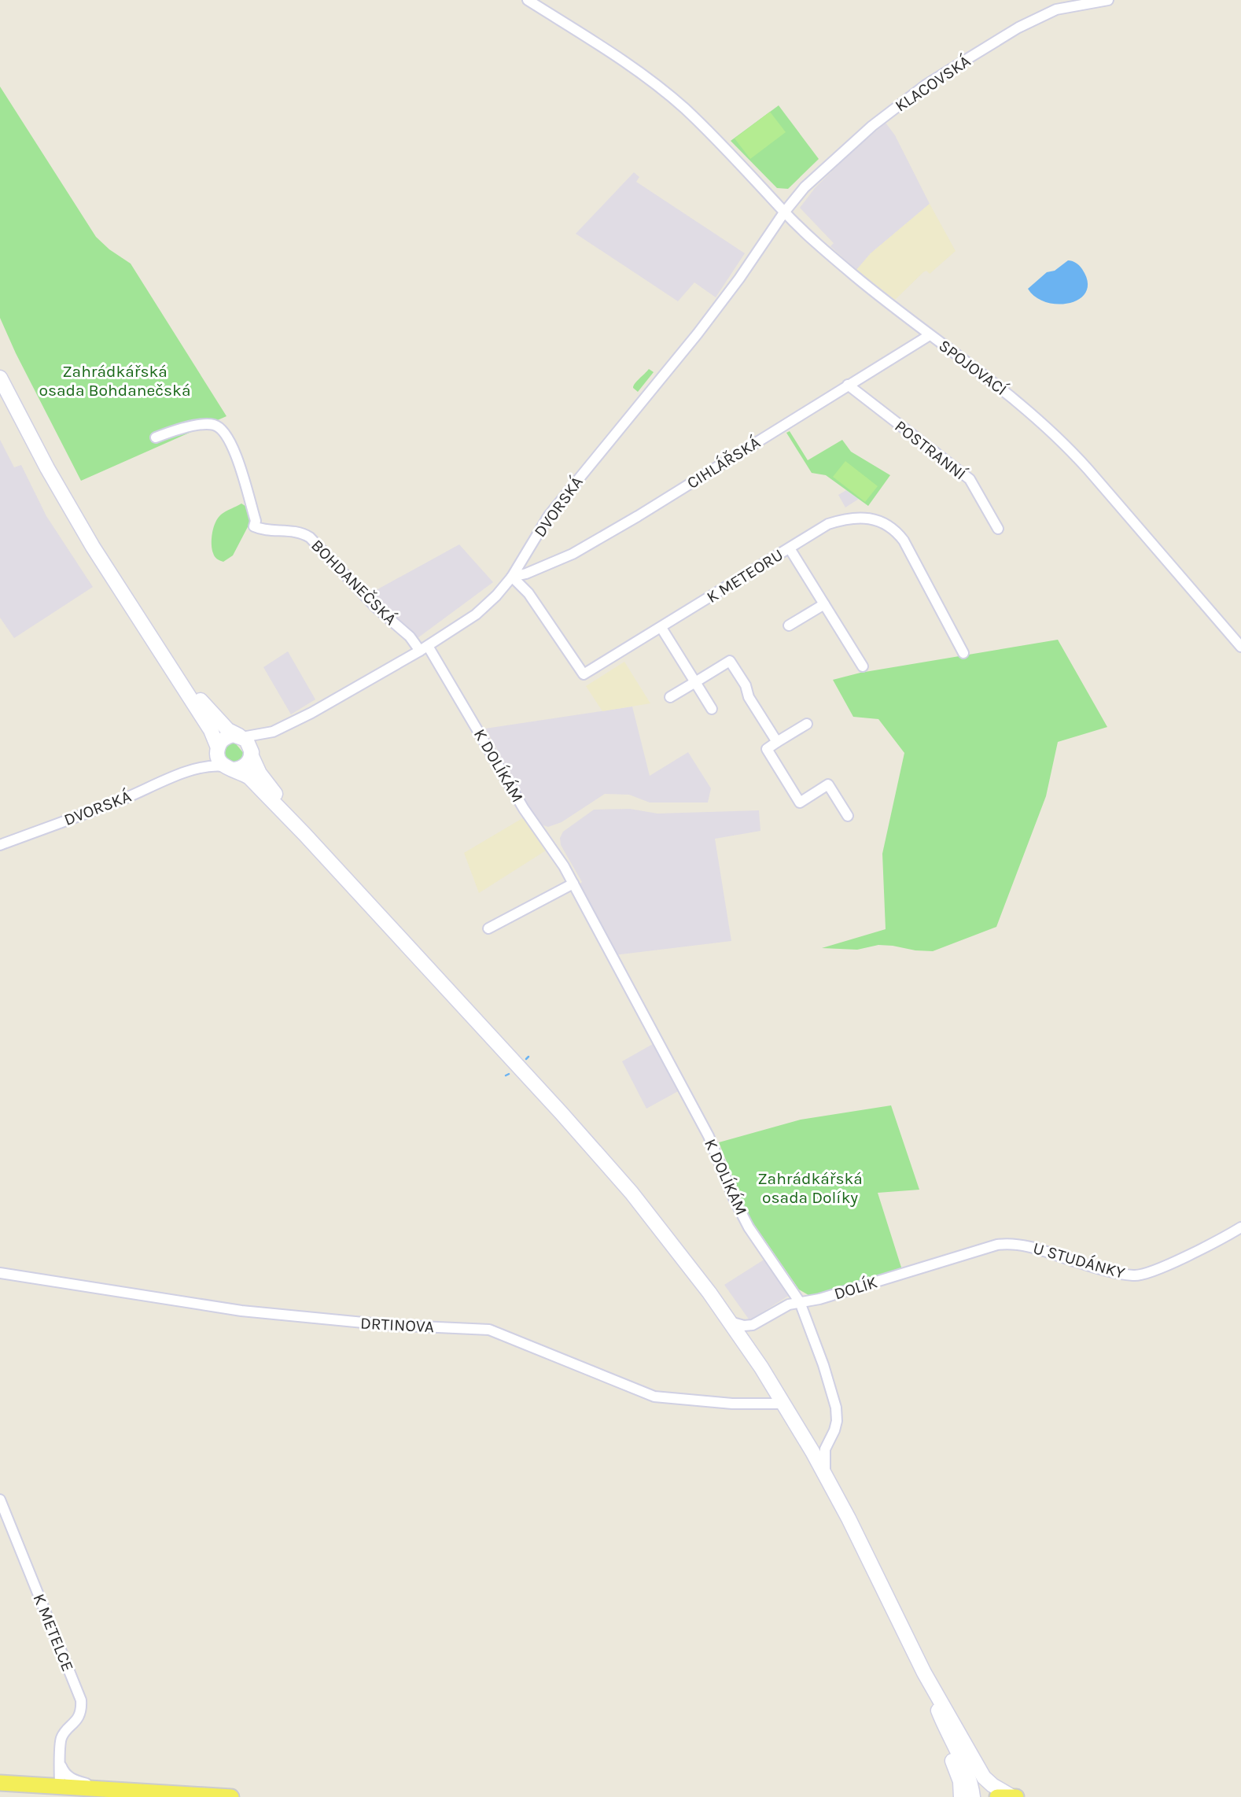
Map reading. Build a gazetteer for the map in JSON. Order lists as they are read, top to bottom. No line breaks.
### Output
{"streets":{"main road":["DVORSKÁ"],"street":["KLACOVSKÁ","SPOJOVACÍ","POSTRANNÍ","CIHLÁŘSKÁ","K METEORU","BOHDANEČSKÁ","K DOLÍKÁM","U STUDÁNKY","DOLÍK","DRTINOVA","K METELCE"]},"crossings":[["KLACOVSKÁ","SPOJOVACÍ"],["KLACOVSKÁ","DVORSKÁ"],["SPOJOVACÍ","CIHLÁŘSKÁ"],["SPOJOVACÍ","DVORSKÁ"],["POSTRANNÍ","CIHLÁŘSKÁ"],["CIHLÁŘSKÁ","DVORSKÁ"],["CIHLÁŘSKÁ","K METEORU"],["DVORSKÁ","K METEORU"],["DVORSKÁ","BOHDANEČSKÁ"],["DVORSKÁ","K DOLÍKÁM"],["BOHDANEČSKÁ","K DOLÍKÁM"],["K DOLÍKÁM","DOLÍK"],["U STUDÁNKY","DOLÍK"]],"parks":["Zahrádkářská osada Bohdanečská","Zahrádkářská osada Dolíky"]}
